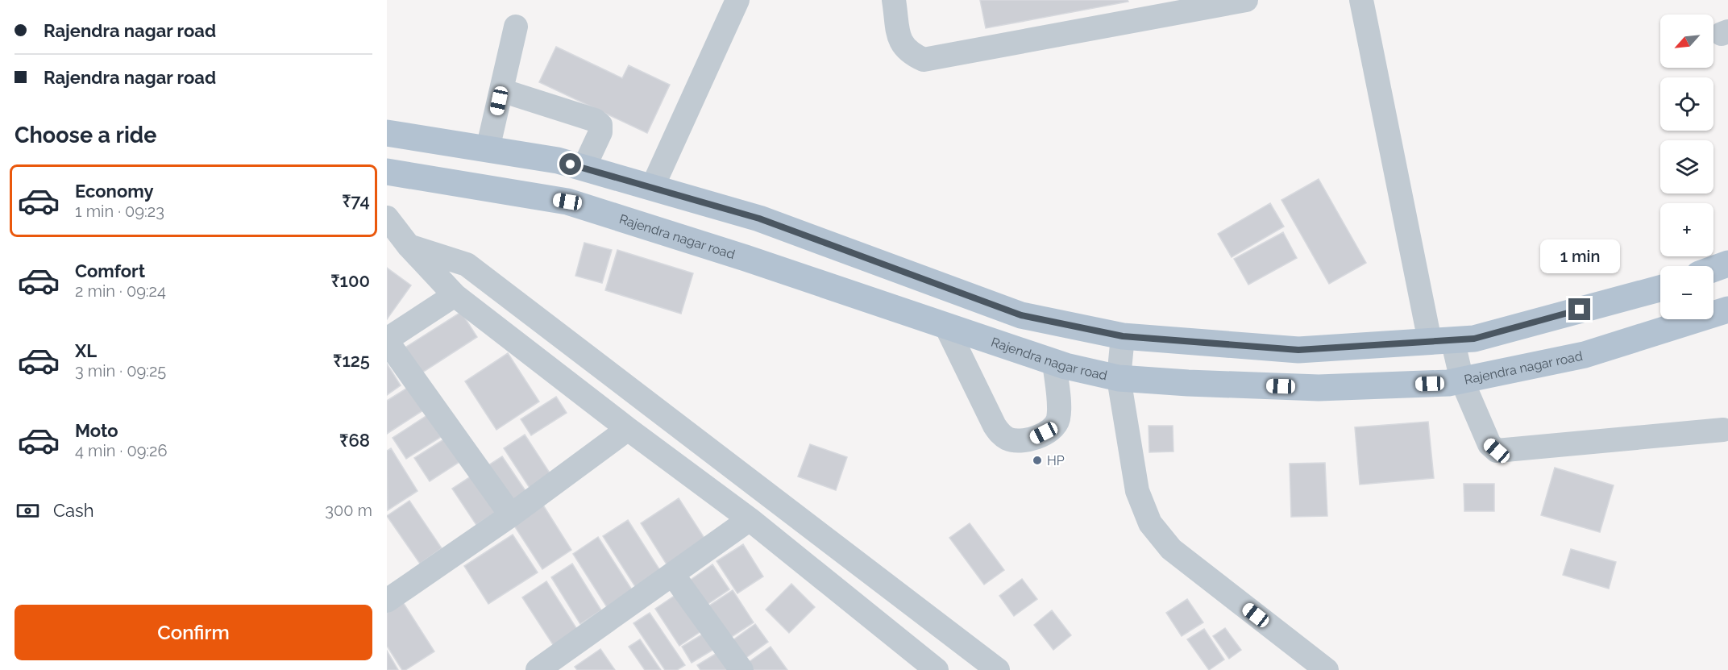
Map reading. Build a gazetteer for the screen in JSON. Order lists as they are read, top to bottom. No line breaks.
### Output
{"streets":{"main road":["Rajendra nagar road"]},"places":["HP"],"north":"bottom left","page":{"banner":["Rajendra nagar road","Rajendra nagar road"],"map_buttons":["+","−"],"heading":"Choose a ride","list":[{"name":"Economy","note":"1 min · 09:23","value":"₹74"},{"name":"Comfort","note":"2 min · 09:24","value":"₹100"},{"name":"XL","note":"3 min · 09:25","value":"₹125"},{"name":"Moto","note":"4 min · 09:26","value":"₹68"}],"bubble":"1 min","pay":["Cash","300 m"],"buttons":"Confirm"}}
